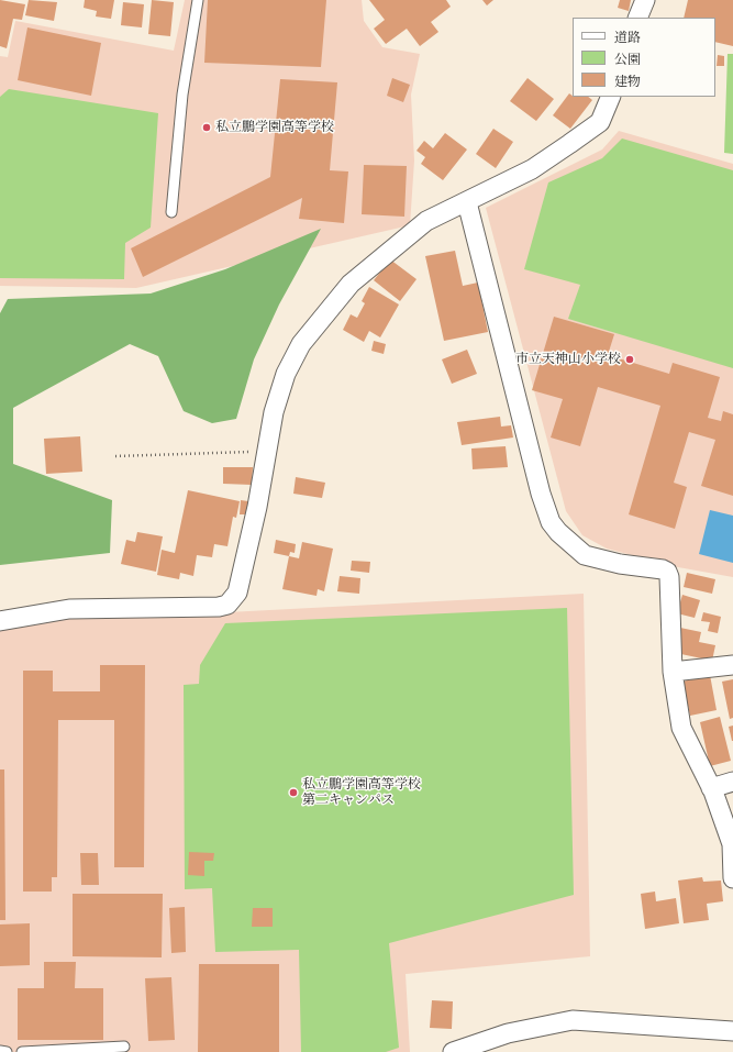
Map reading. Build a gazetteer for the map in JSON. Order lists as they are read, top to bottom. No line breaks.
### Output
{"places":["私立鵬学園高等学校","市立天神山小学校","私立鵬学園高等学校 第二キャンパス"],"legend":["道路","公園","建物"]}
